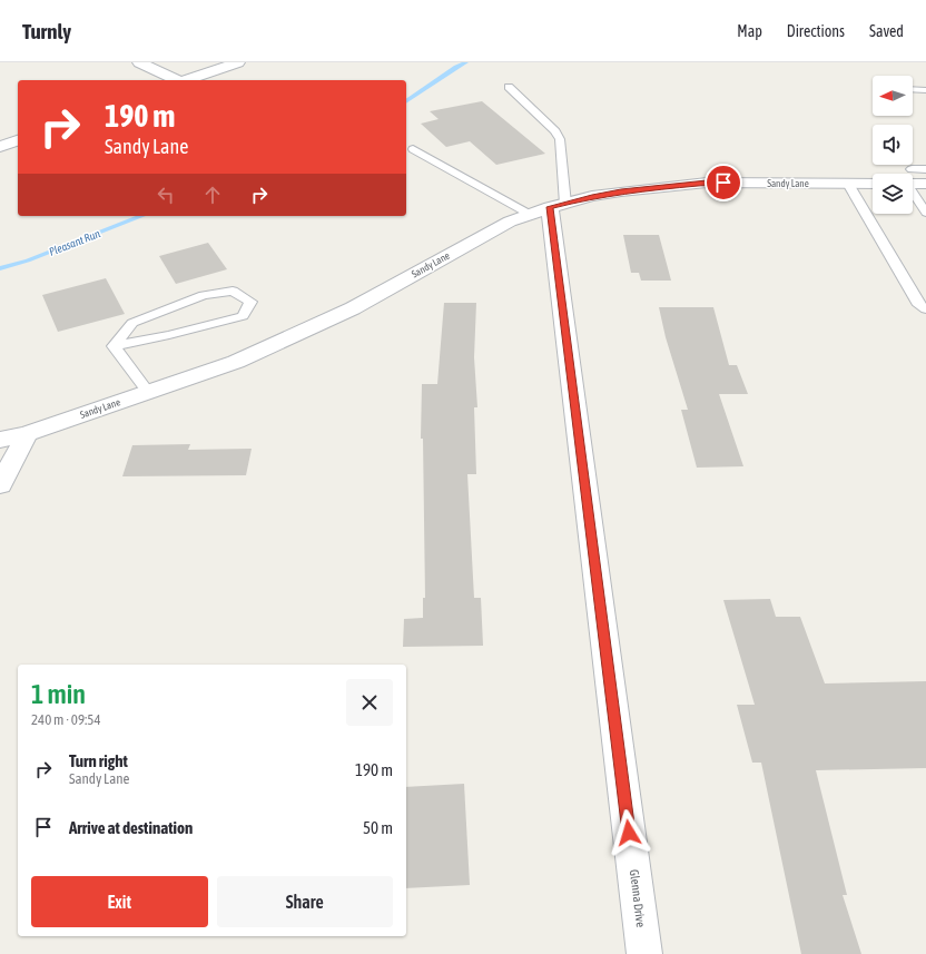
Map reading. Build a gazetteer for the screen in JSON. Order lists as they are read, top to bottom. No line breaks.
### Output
{"streets":{"street":["Sandy Lane","Glenna Drive"]},"crossings":[["Sandy Lane","Glenna Drive"]],"water":["Pleasant Run"],"north":"left","page":{"header":"Turnly","nav":["Map","Directions","Saved"],"turn":["190 m","Sandy Lane"],"heading":["1 min","240 m · 09:54"],"list":[{"name":"Turn right","note":"Sandy Lane","value":"190 m"},{"name":"Arrive at destination","value":"50 m"}],"buttons":["Exit","Share"]}}
